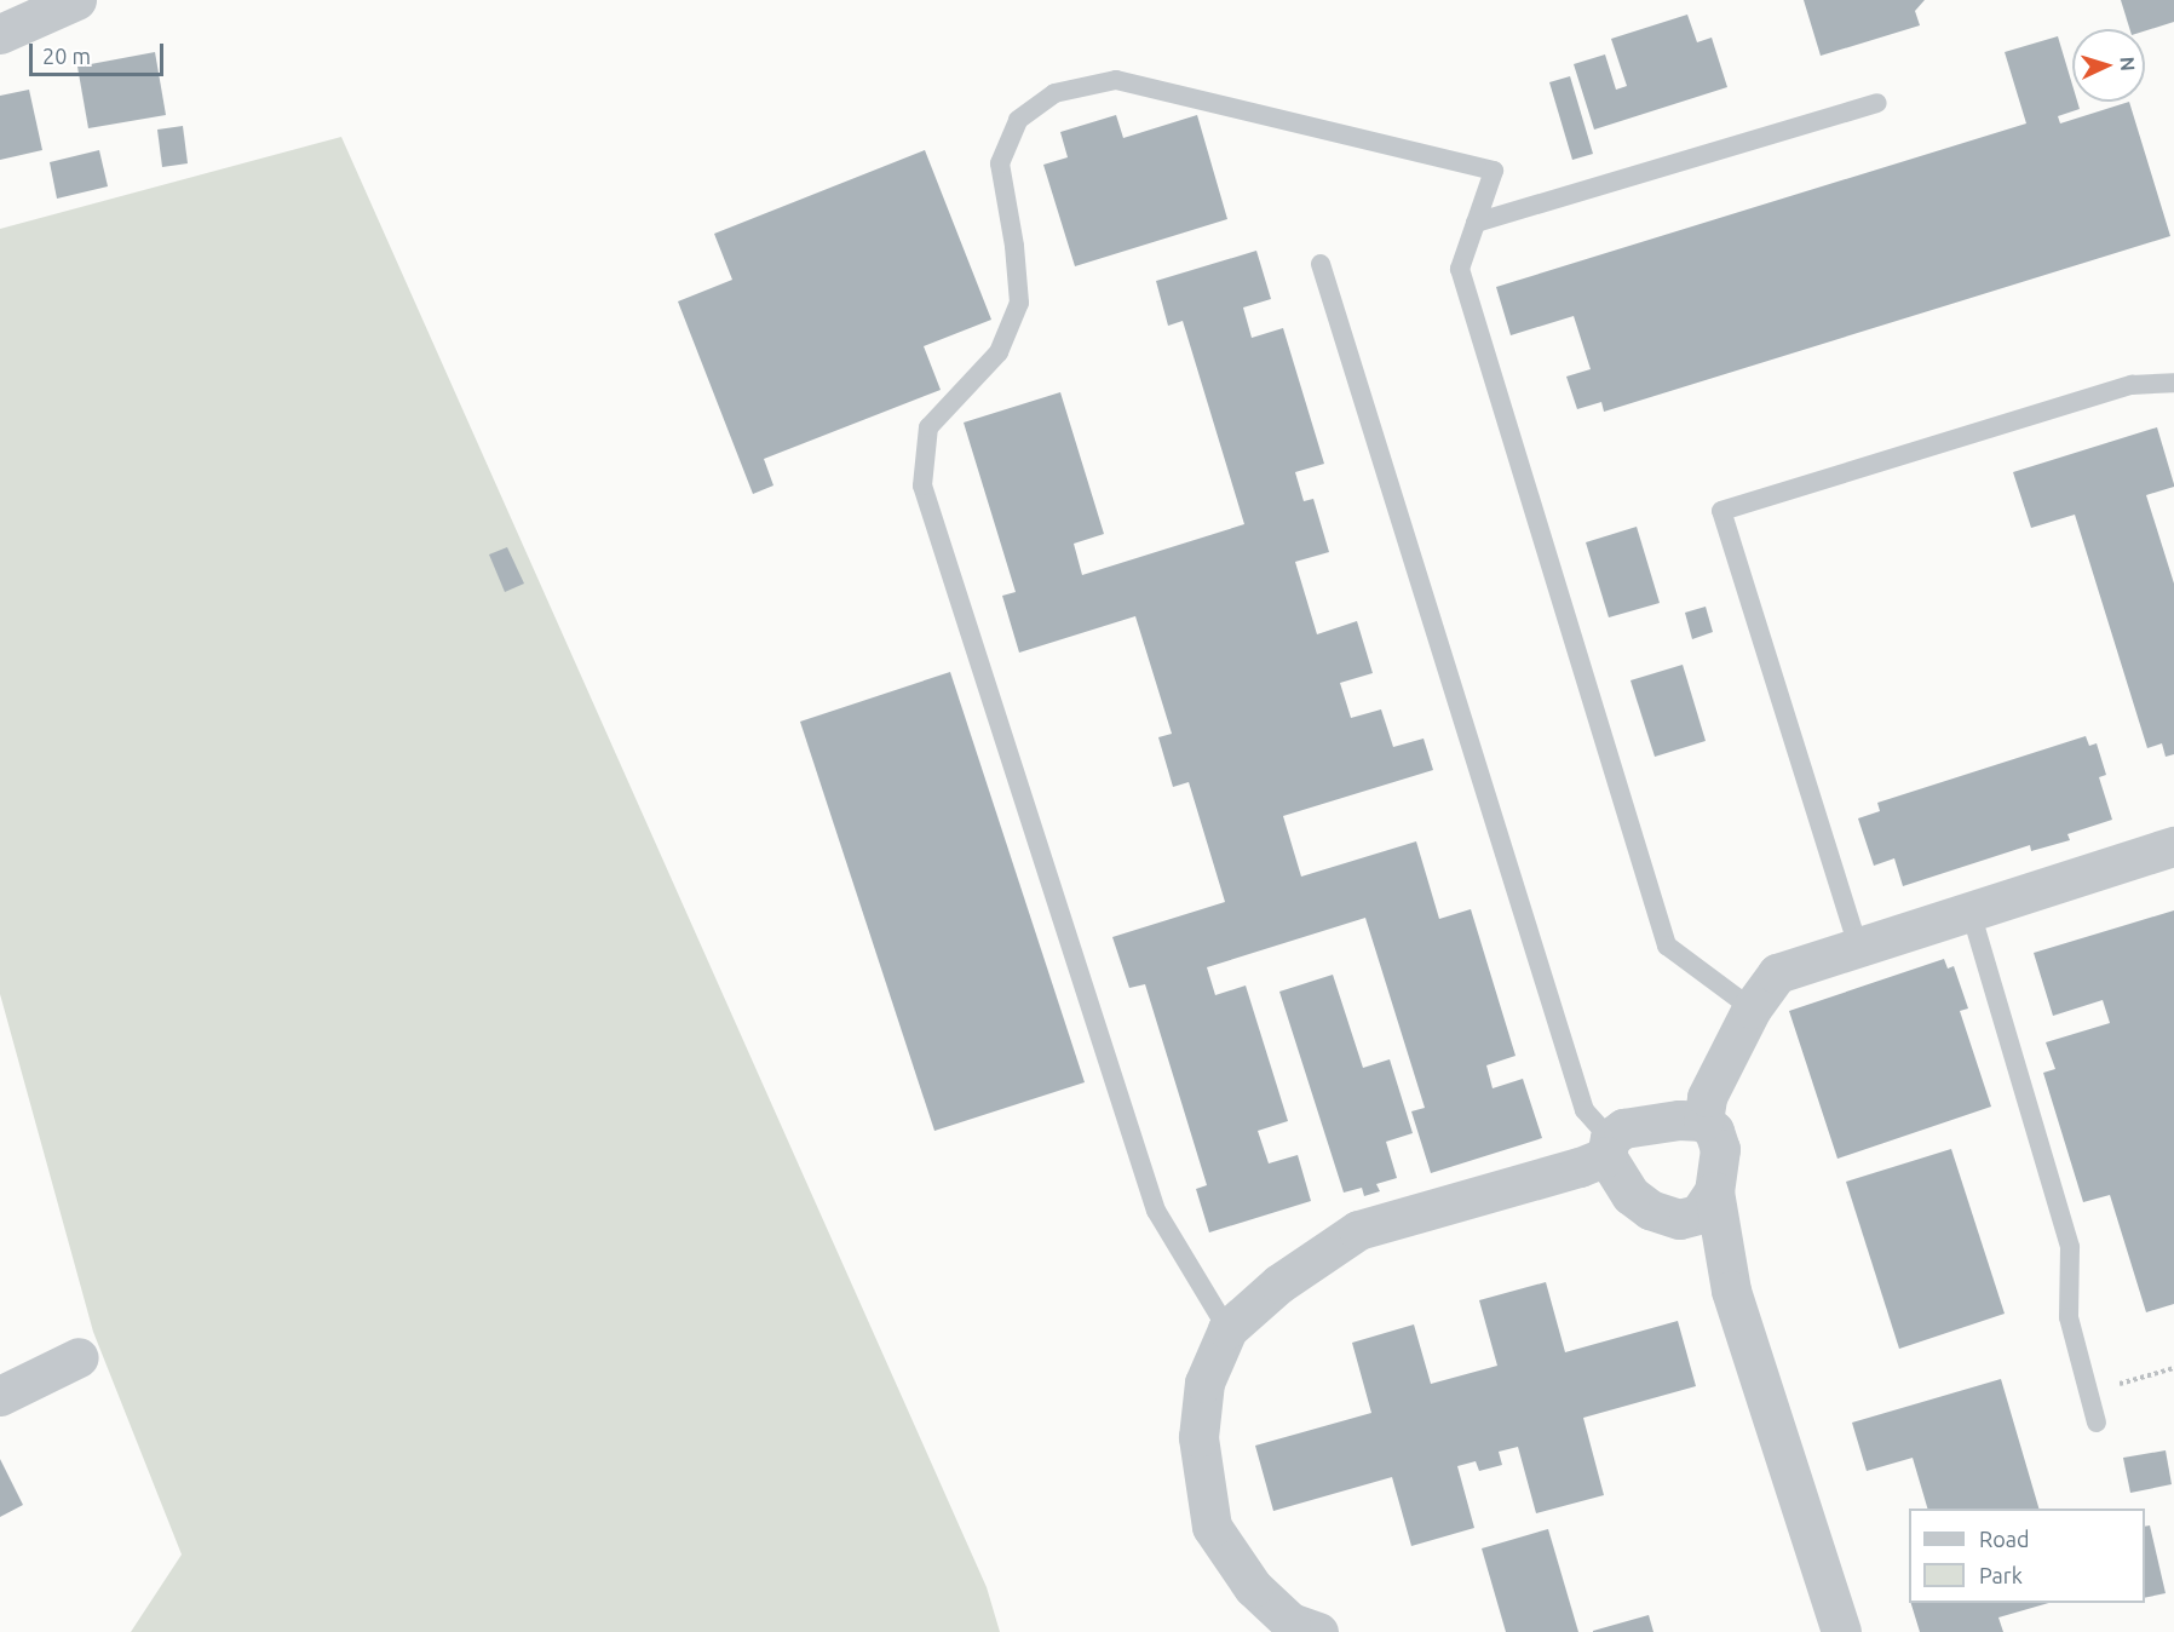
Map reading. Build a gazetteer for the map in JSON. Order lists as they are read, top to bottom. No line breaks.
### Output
{"legend":["Road","Park"],"scale_bar":"20 m","north":"right"}
